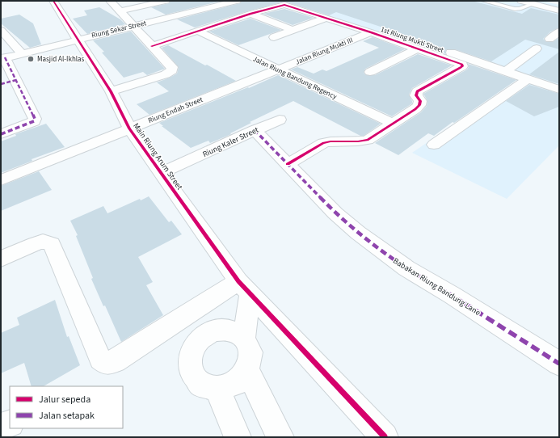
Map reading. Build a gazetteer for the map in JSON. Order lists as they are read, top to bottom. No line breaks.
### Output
{"streets":{"street":["Riung Sekar Street","1st Riung Mukti Street","Jalan Riung Mukti III","Jalan Riung Bandung Regency","Riung Endah Street","Riung Kaler Street","Main Riung Arum Street","Babakan Riung Bandung Lane"]},"crossings":[["Riung Sekar Street","Main Riung Arum Street"],["1st Riung Mukti Street","Jalan Riung Mukti III"],["1st Riung Mukti Street","Jalan Riung Bandung Regency"],["1st Riung Mukti Street","Babakan Riung Bandung Lane"],["Jalan Riung Mukti III","Jalan Riung Bandung Regency"],["Jalan Riung Mukti III","Riung Endah Street"],["Jalan Riung Bandung Regency","Riung Endah Street"],["Riung Endah Street","Main Riung Arum Street"],["Riung Kaler Street","Main Riung Arum Street"],["Riung Kaler Street","Babakan Riung Bandung Lane"]],"places":["Masjid Al-Ikhlas"],"legend":["Jalur sepeda","Jalan setapak"]}
